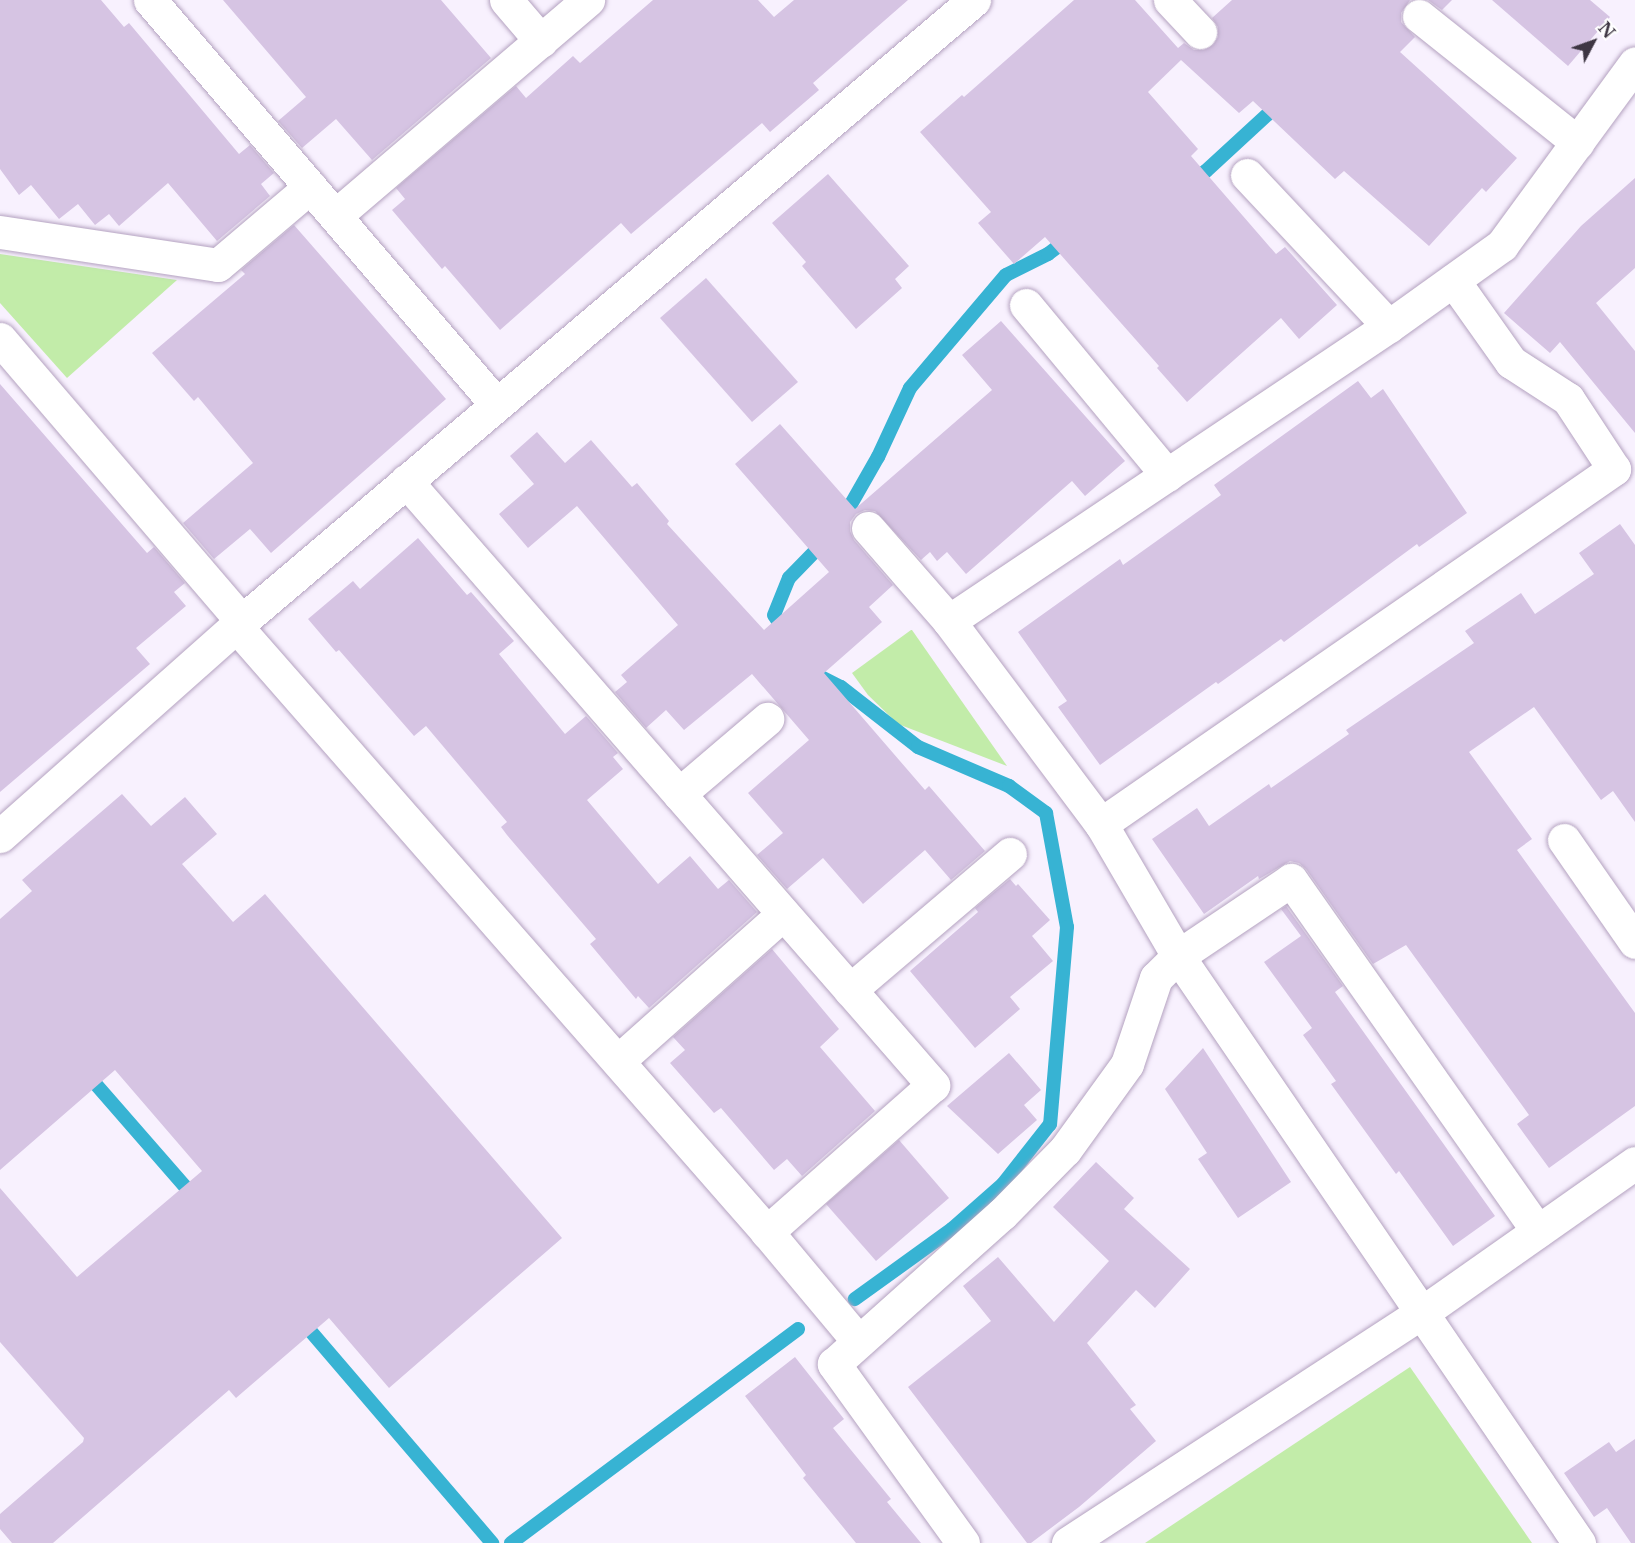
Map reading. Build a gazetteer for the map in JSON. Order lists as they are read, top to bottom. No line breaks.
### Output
{"north":"top right"}
